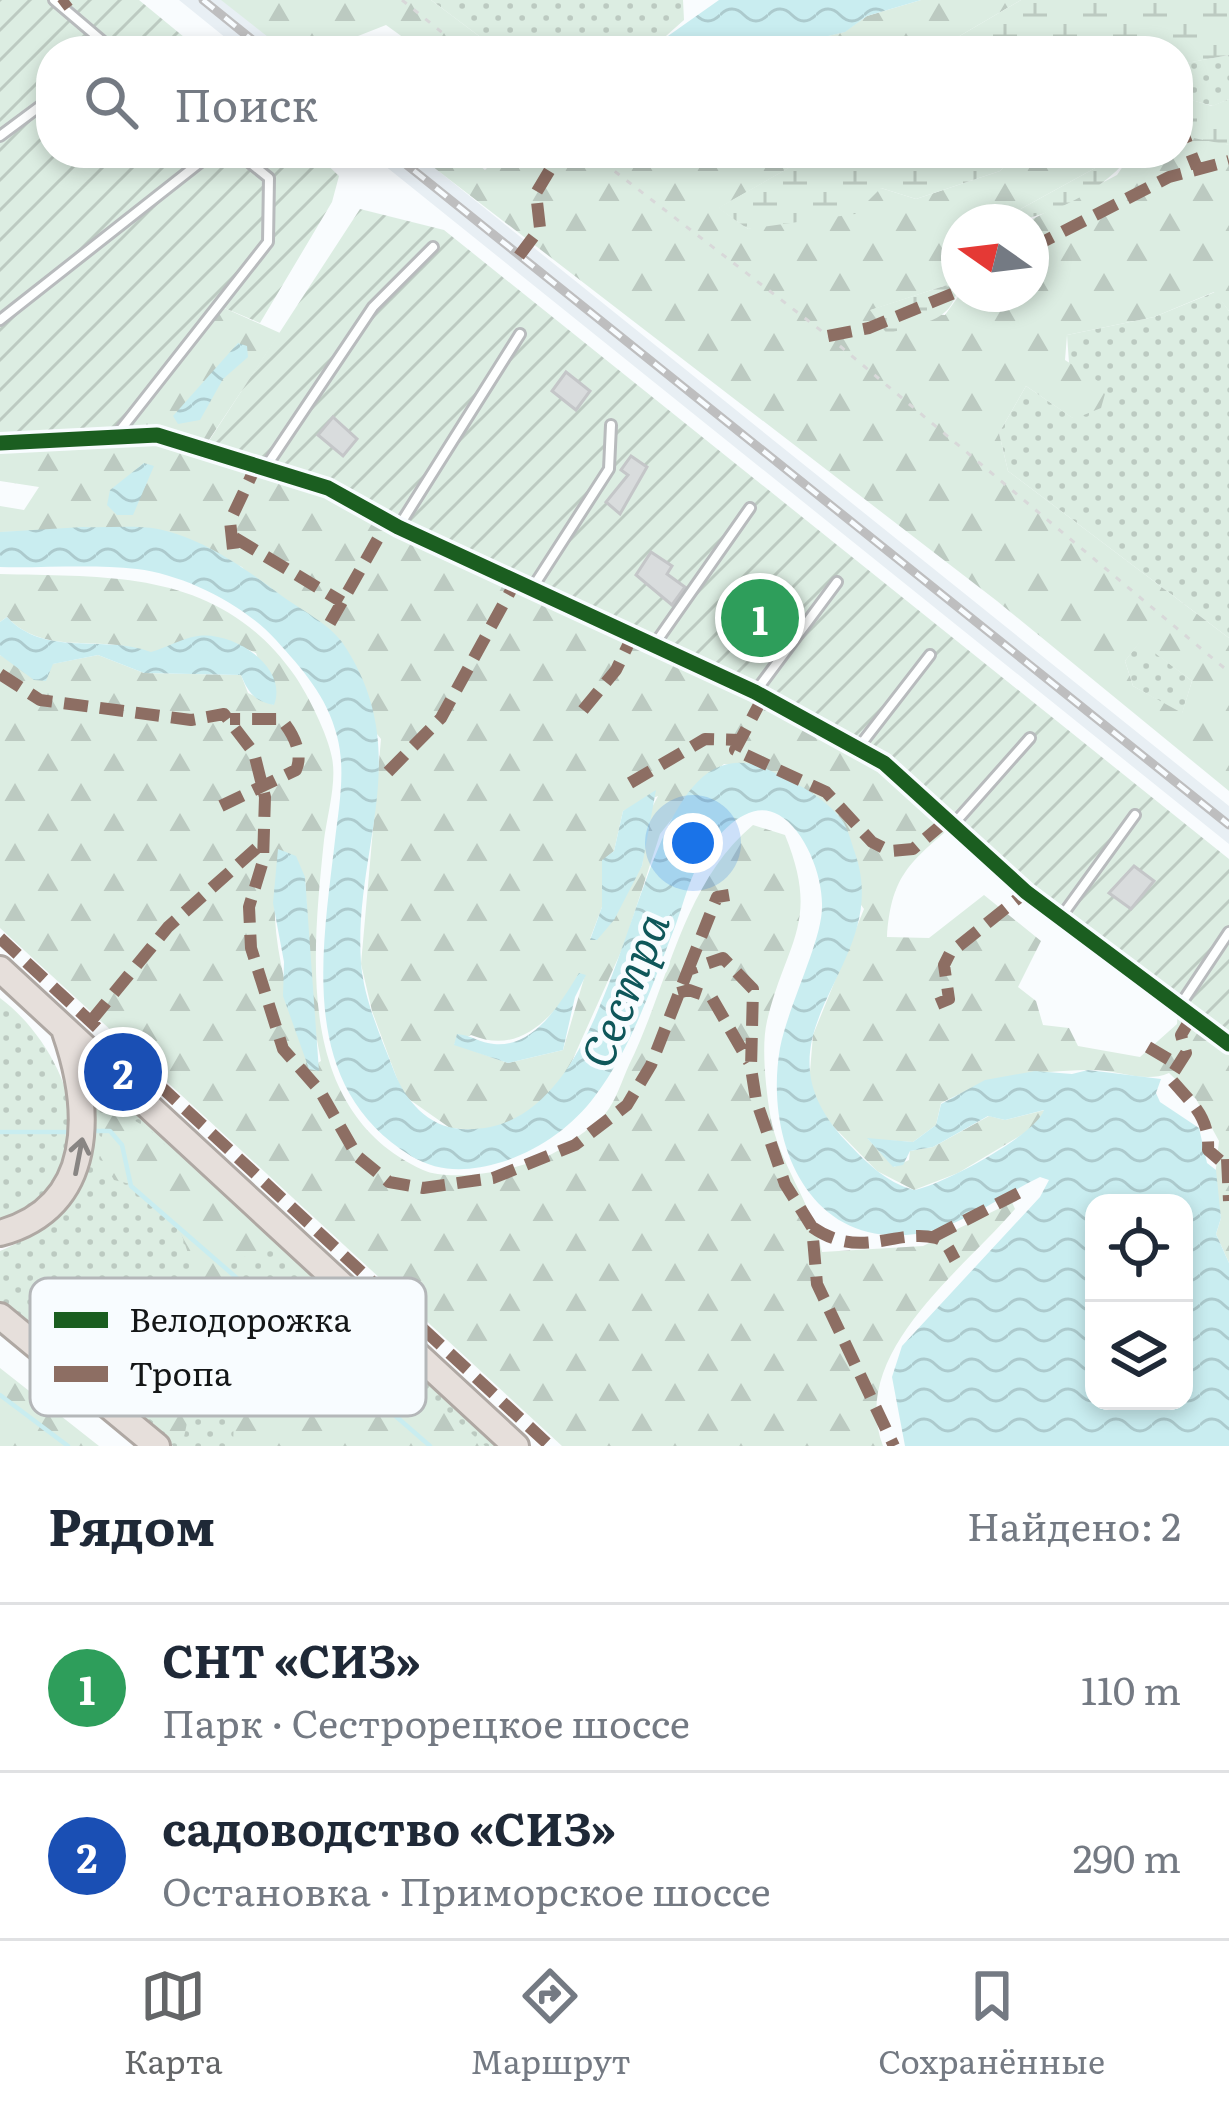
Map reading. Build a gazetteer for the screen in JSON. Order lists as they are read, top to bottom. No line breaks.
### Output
{"water":["Сестра"],"legend":["Велодорожка","Тропа"],"north":"left","page":{"search":"Поиск","pins":["1","2"],"heading":["Рядом","Найдено: 2"],"list":[{"mark":"1","name":"СНТ «СИЗ»","note":"Парк · Сестрорецкое шоссе","value":"110 m"},{"mark":"2","name":"садоводство «СИЗ»","note":"Остановка · Приморское шоссе","value":"290 m"}],"nav":["Карта","Маршрут","Сохранённые"]}}
